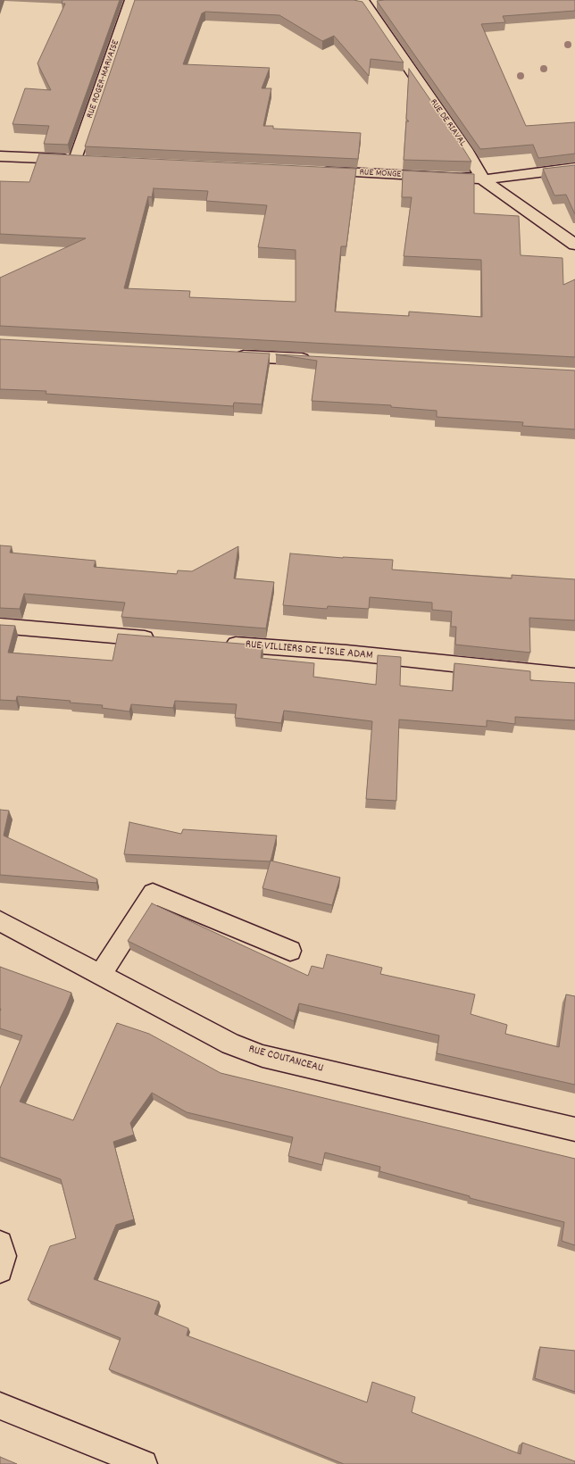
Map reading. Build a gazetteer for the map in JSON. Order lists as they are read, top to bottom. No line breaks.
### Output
{"streets":{"street":["RUE ROGER-MARVAISE","RUE DE RIAVAL","RUE MONGE","RUE VILLIERS DE L'ISLE ADAM","RUE COUTANCEAU"]},"crossings":[["RUE DE RIAVAL","RUE MONGE"]]}
